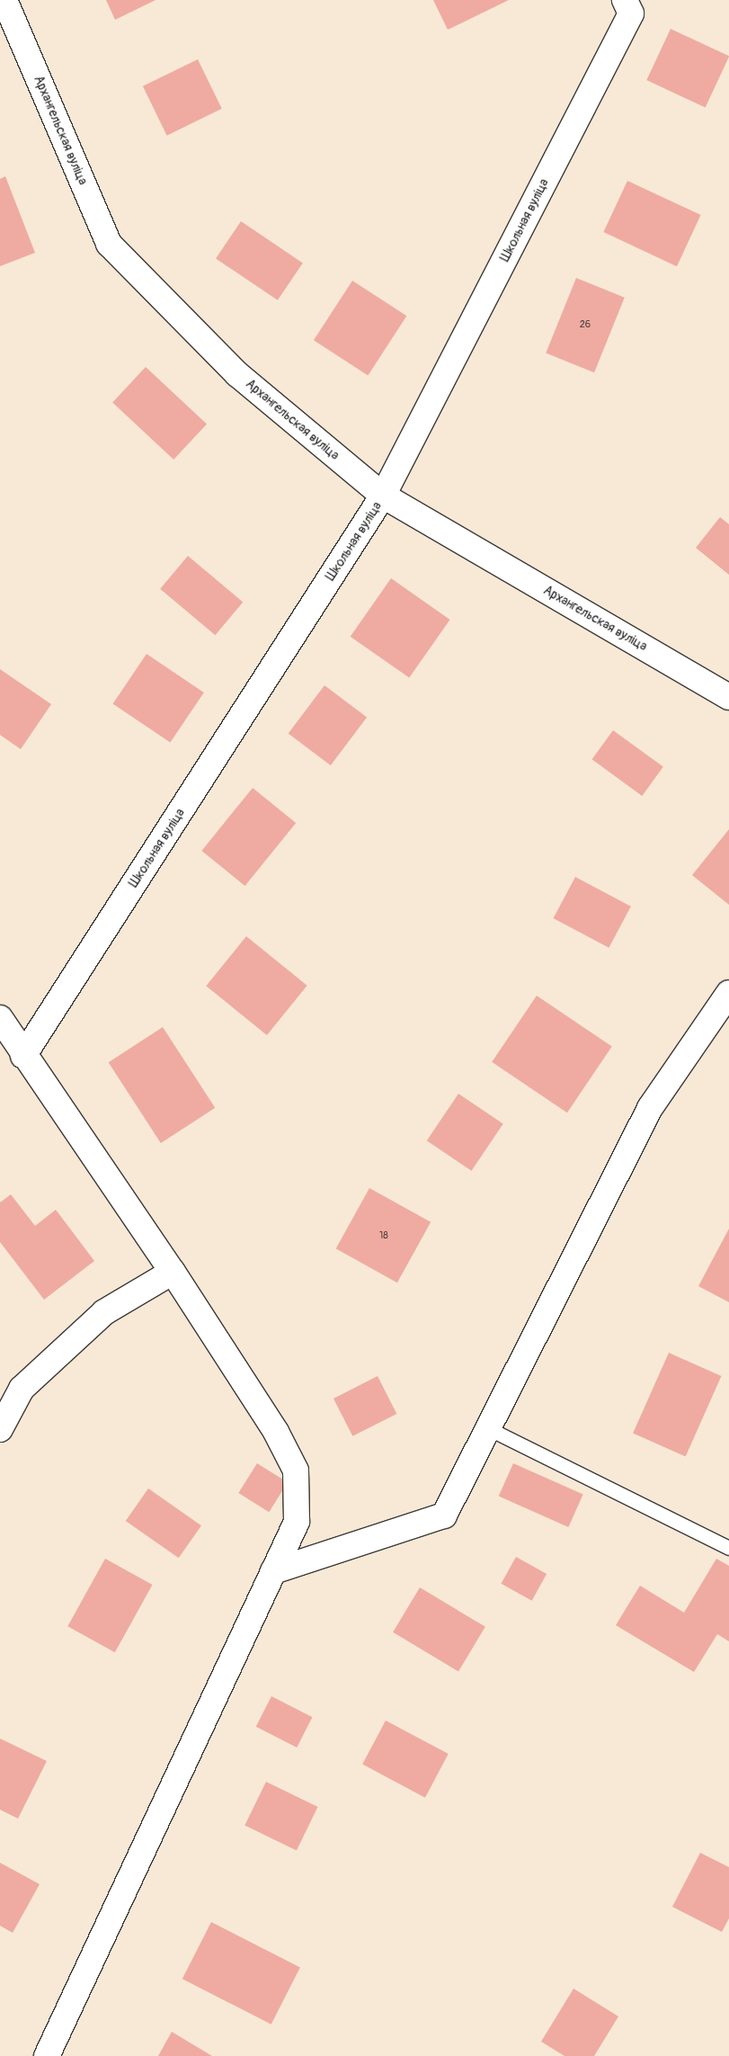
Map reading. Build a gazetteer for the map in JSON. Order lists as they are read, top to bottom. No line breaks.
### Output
{"streets":{"street":["Архангельская вуліца","Школьная вуліца"]},"crossings":[["Архангельская вуліца","Школьная вуліца"]],"house_numbers":["26","18"]}
